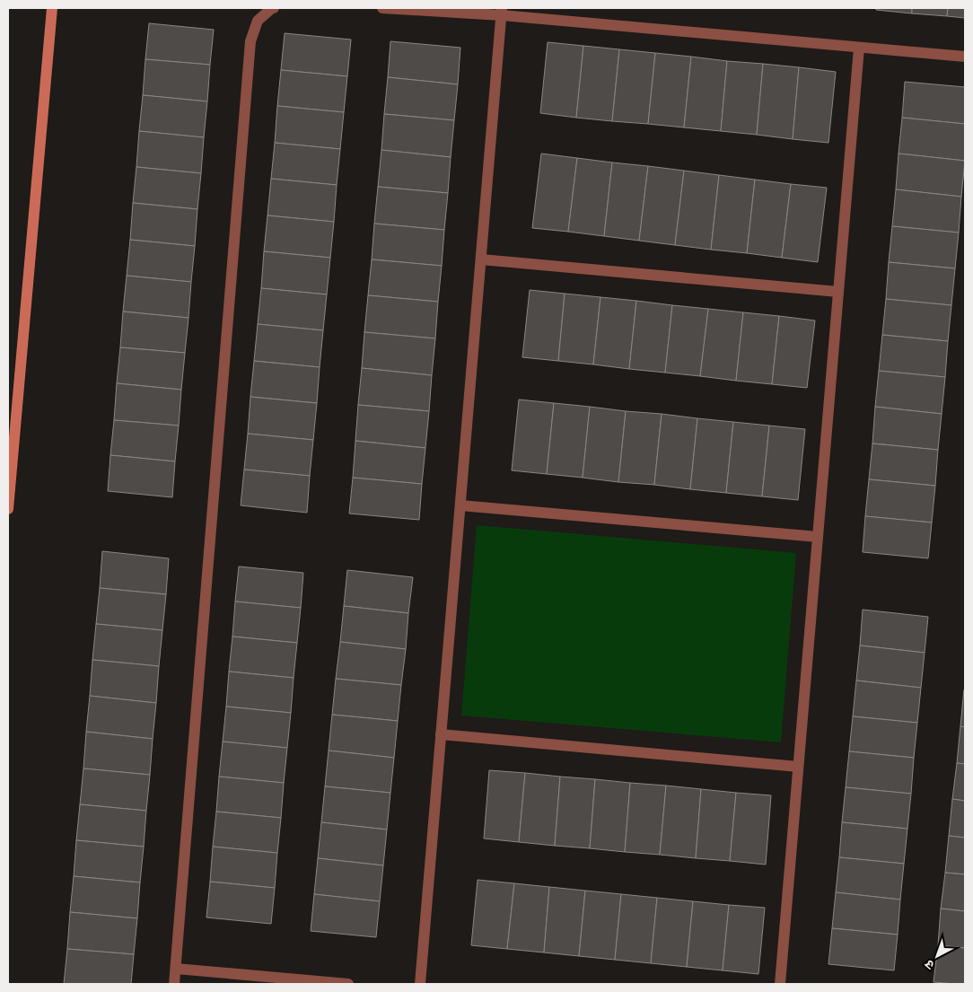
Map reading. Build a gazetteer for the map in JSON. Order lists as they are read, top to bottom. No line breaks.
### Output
{"north":"bottom left"}
